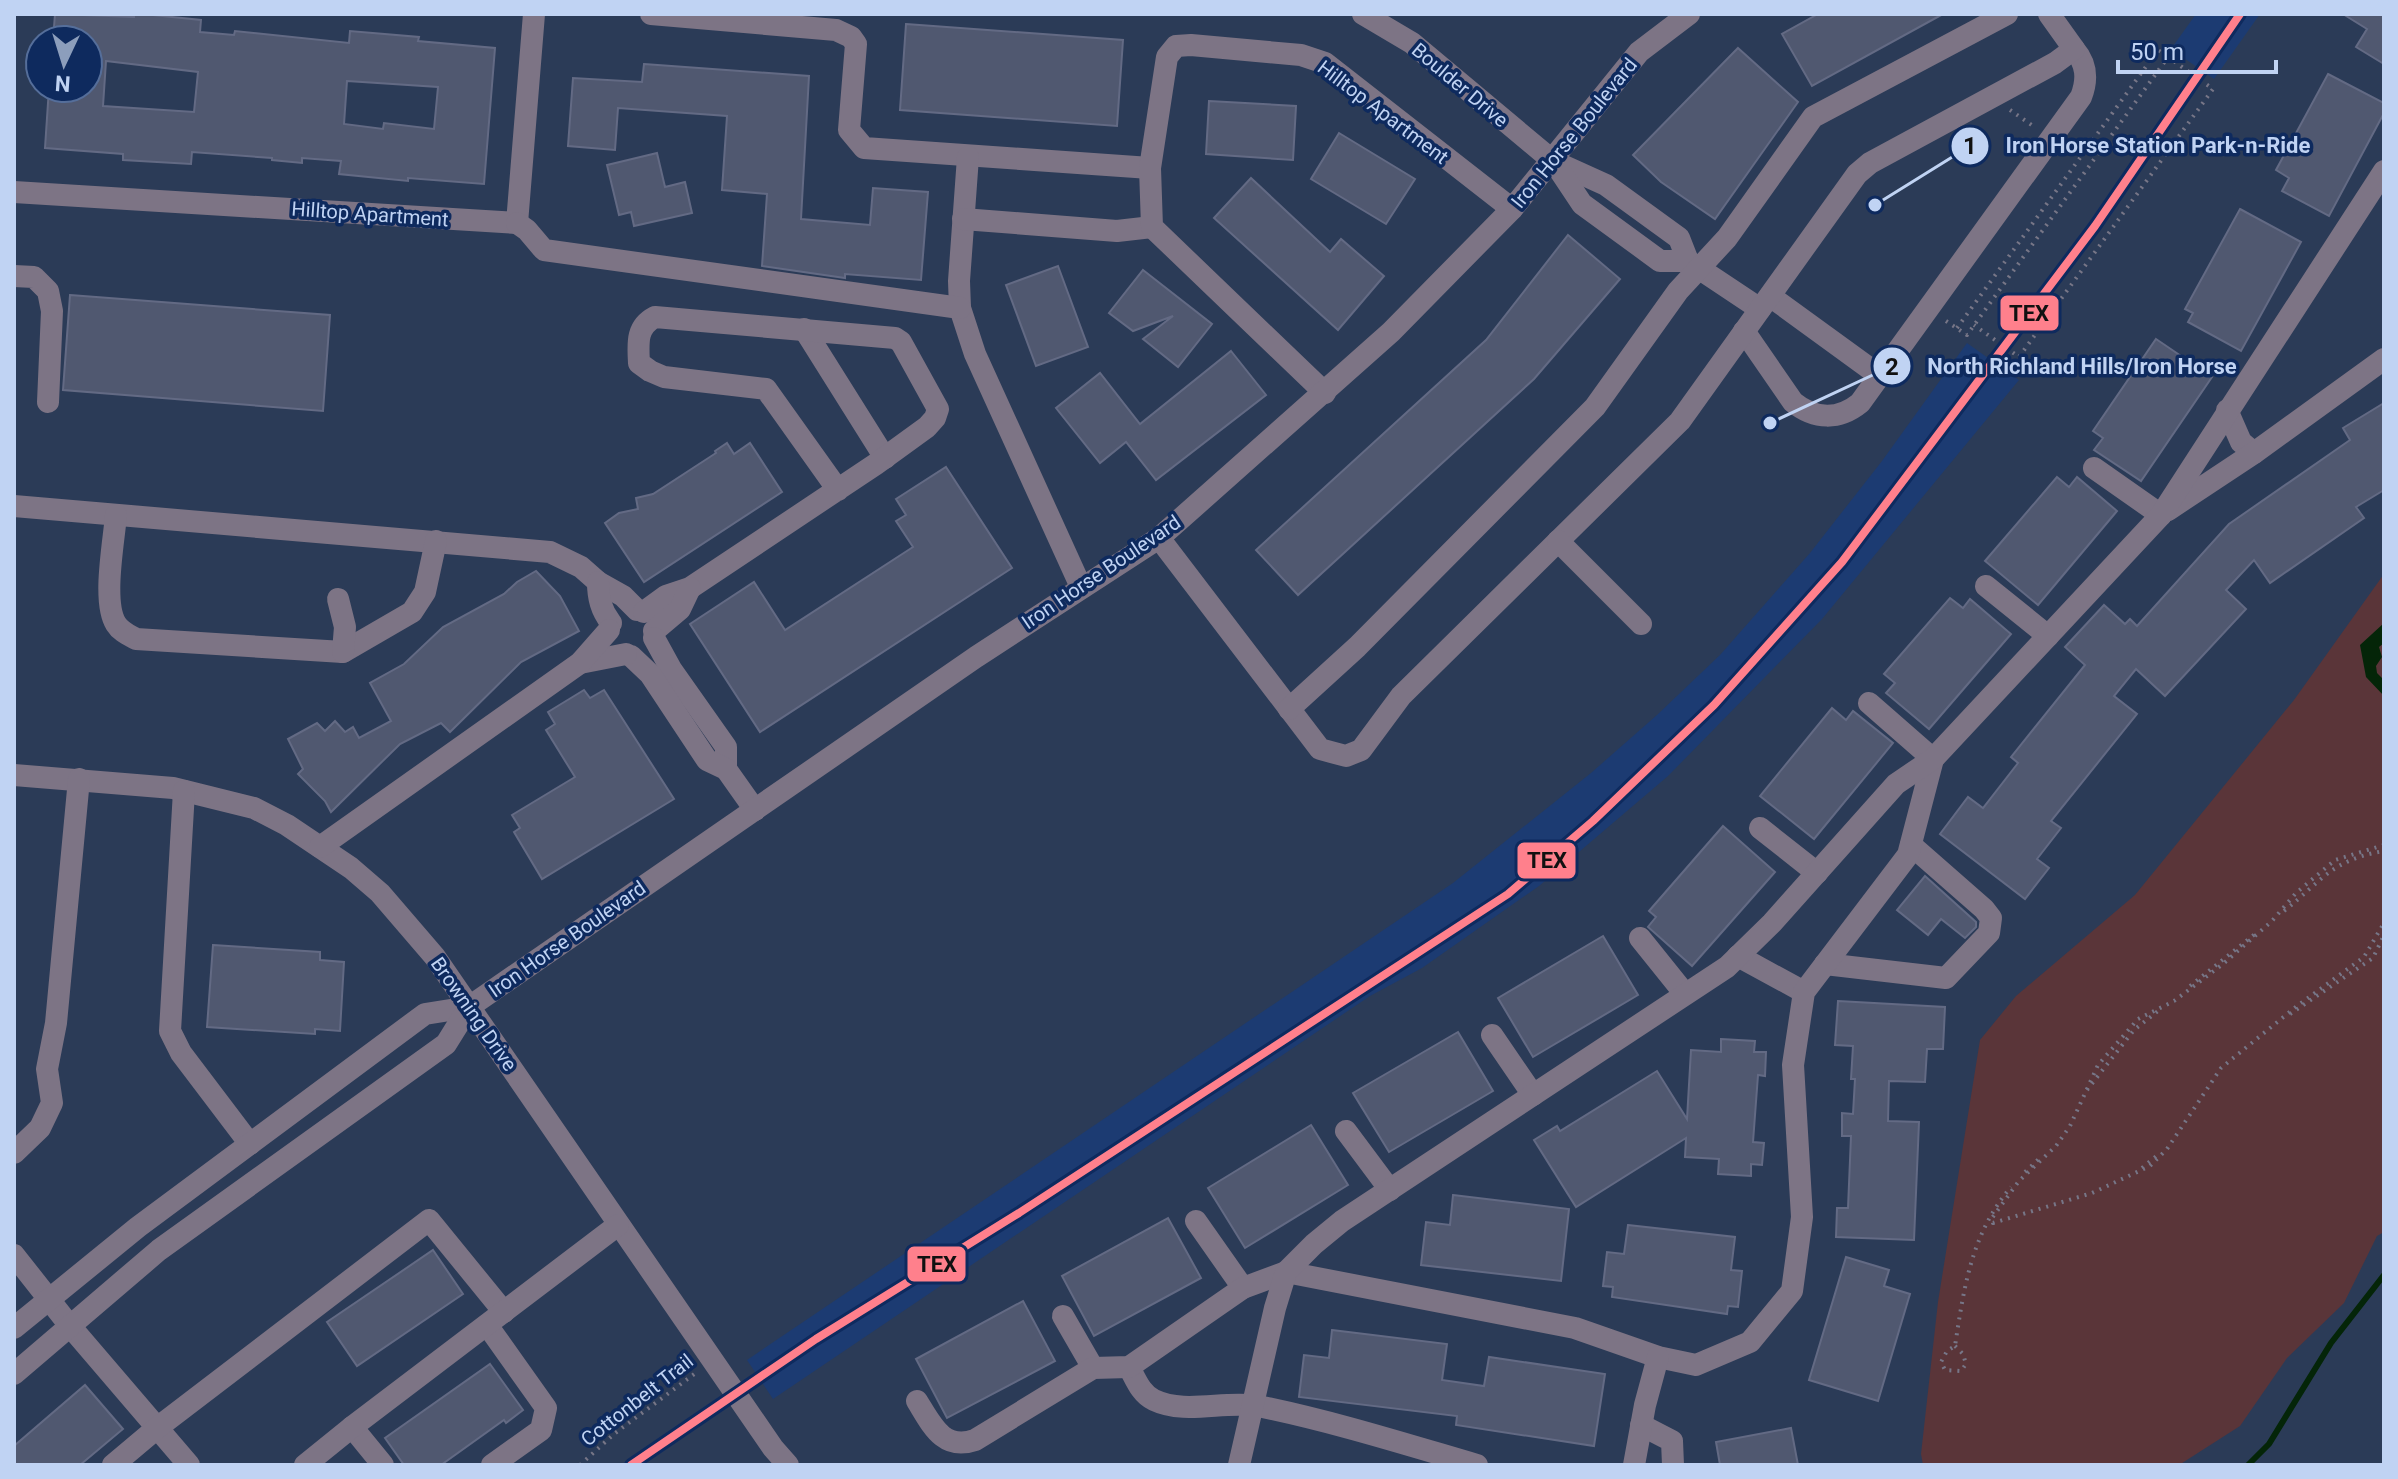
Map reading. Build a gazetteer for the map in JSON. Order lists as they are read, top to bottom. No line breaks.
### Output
{"streets":{"street":["Boulder Drive","Hilltop Apartment","Iron Horse Boulevard","Browning Drive"],"path":["Cottonbelt Trail"]},"crossings":[["Boulder Drive","Iron Horse Boulevard"],["Hilltop Apartment","Iron Horse Boulevard"],["Iron Horse Boulevard","Browning Drive"],["Browning Drive","Cottonbelt Trail"]],"places":["Iron Horse Station Park-n-Ride","North Richland Hills/Iron Horse"],"lines":["transit line TEX"],"scale_bar":"50 m","north":"bottom"}
